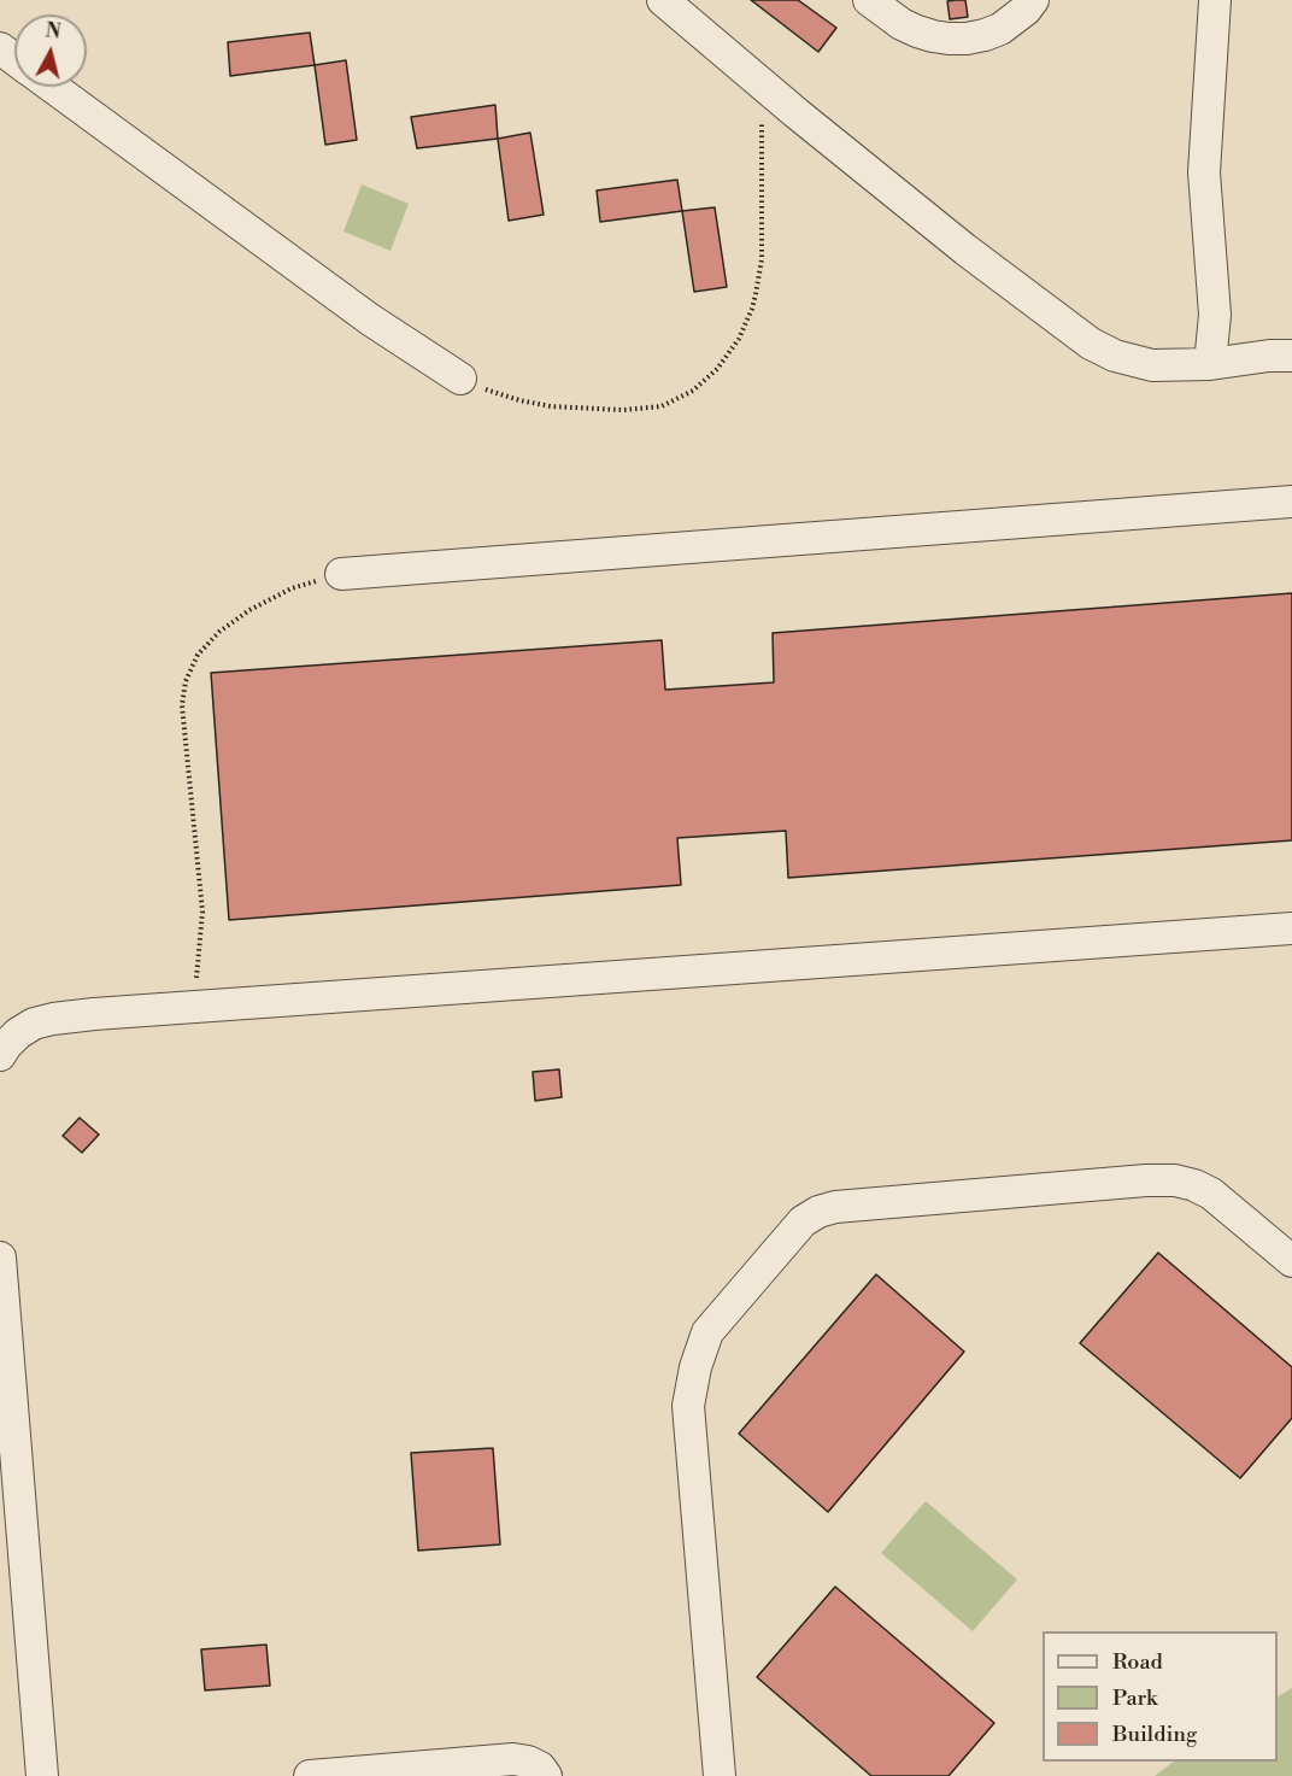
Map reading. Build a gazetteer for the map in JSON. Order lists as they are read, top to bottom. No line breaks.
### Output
{"legend":["Road","Park","Building"],"north":"top"}
